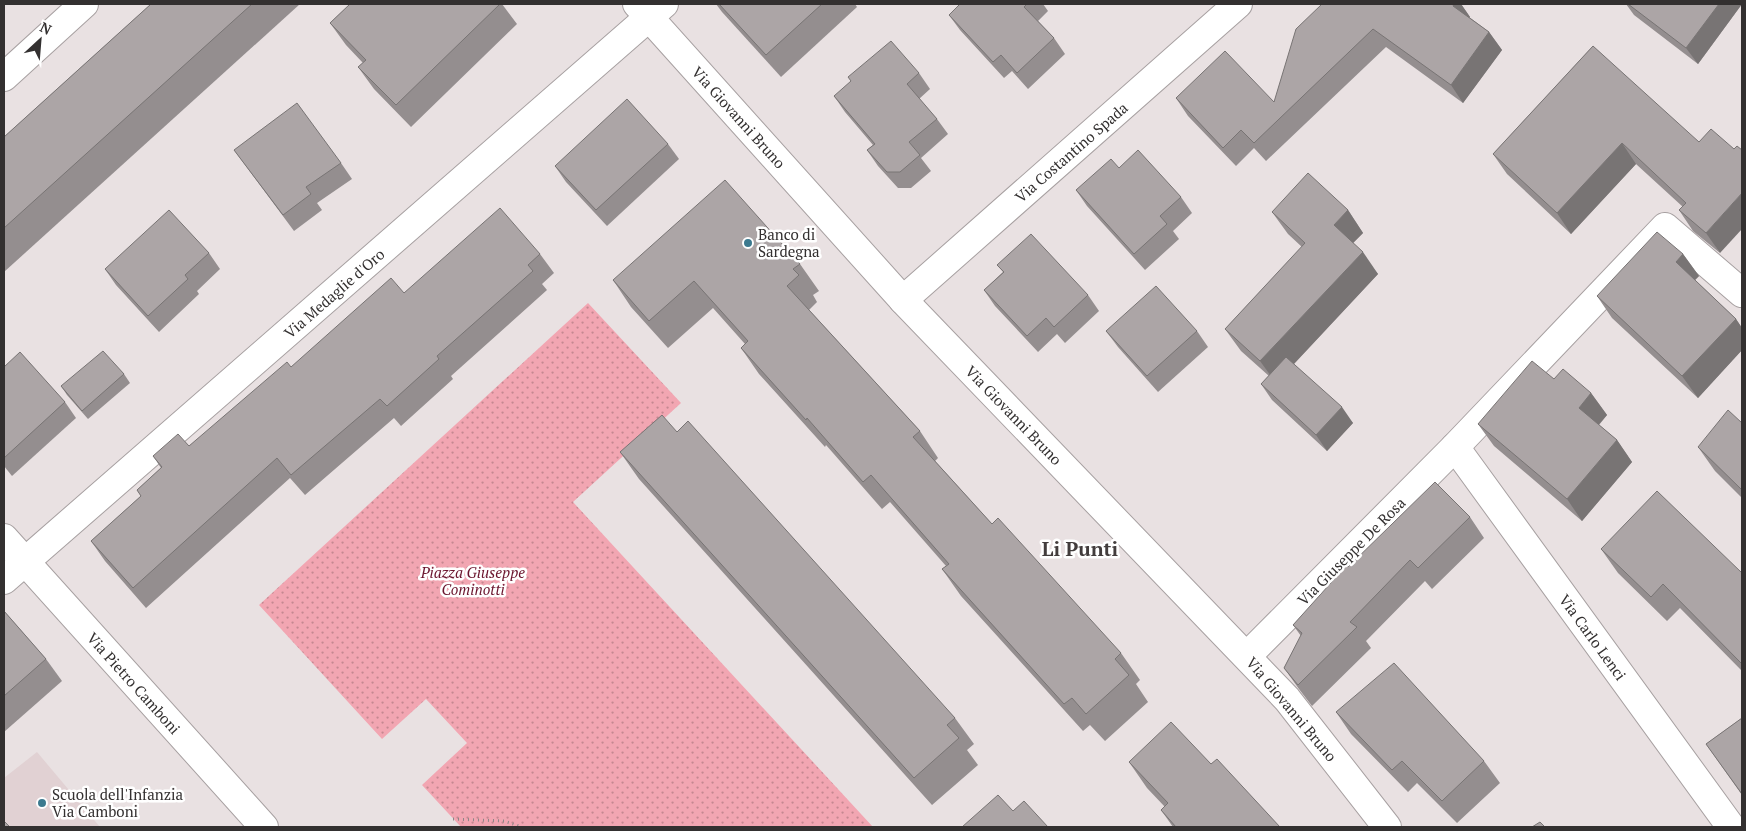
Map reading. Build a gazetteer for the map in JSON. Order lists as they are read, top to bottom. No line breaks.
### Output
{"streets":{"street":["Via Giovanni Bruno","Via Costantino Spada","Via Medaglie d'Oro","Via Giuseppe De Rosa","Via Carlo Lenci","Via Pietro Camboni"]},"crossings":[["Via Giovanni Bruno","Via Costantino Spada"],["Via Giovanni Bruno","Via Medaglie d'Oro"],["Via Giovanni Bruno","Via Giuseppe De Rosa"],["Via Medaglie d'Oro","Via Pietro Camboni"],["Via Giuseppe De Rosa","Via Carlo Lenci"]],"districts":["Li Punti"],"parks":["Piazza Giuseppe Cominotti"],"places":["Banco di Sardegna","Scuola dell'Infanzia Via Camboni"],"north":"top right"}
